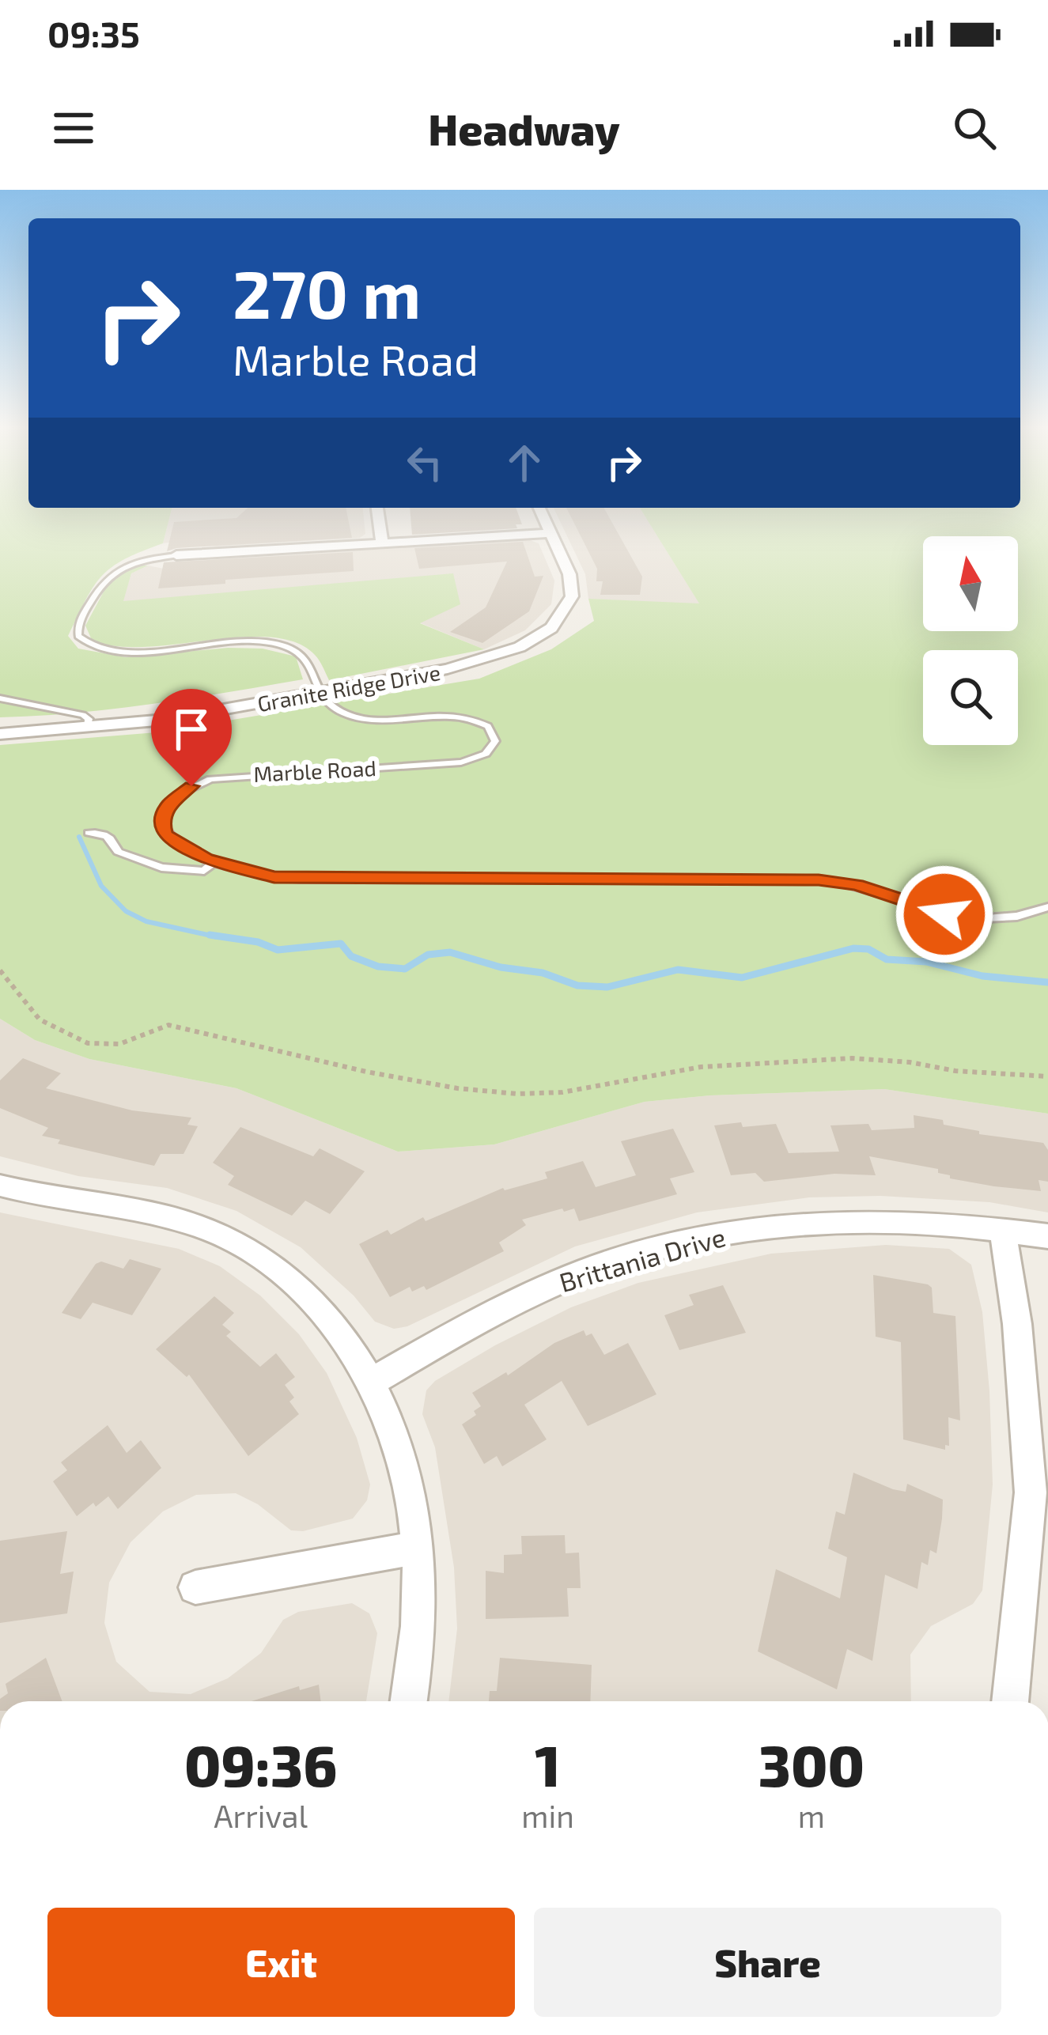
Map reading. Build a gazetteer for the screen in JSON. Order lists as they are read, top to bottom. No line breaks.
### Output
{"streets":{"street":["Granite Ridge Drive","Brittania Drive"],"lane":["Marble Road"]},"crossings":[["Granite Ridge Drive","Marble Road"]],"north":"top","page":{"status":"09:35","header":"Headway","turn":["270 m","Marble Road"],"eta":["09:36","Arrival","1","min","300","m"],"buttons":["Exit","Share"]}}
